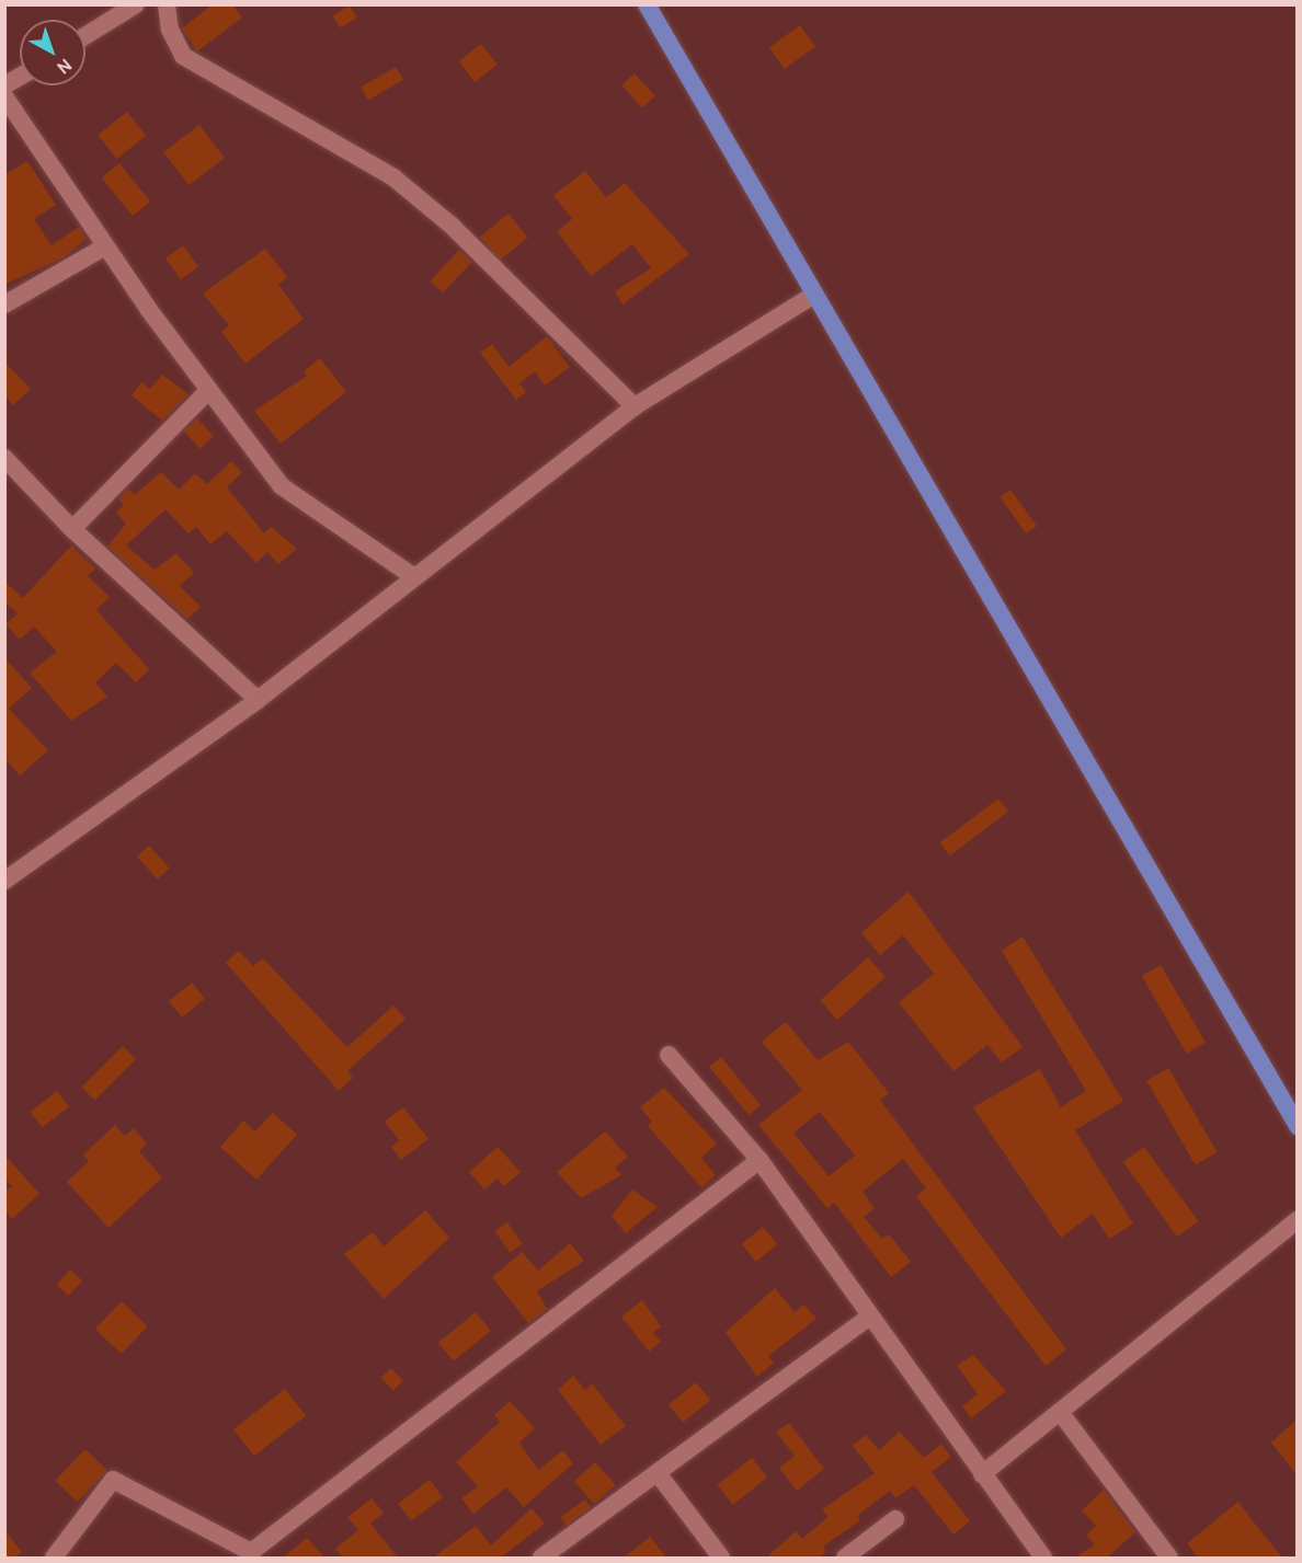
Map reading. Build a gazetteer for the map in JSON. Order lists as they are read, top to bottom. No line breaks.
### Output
{"north":"bottom right"}
